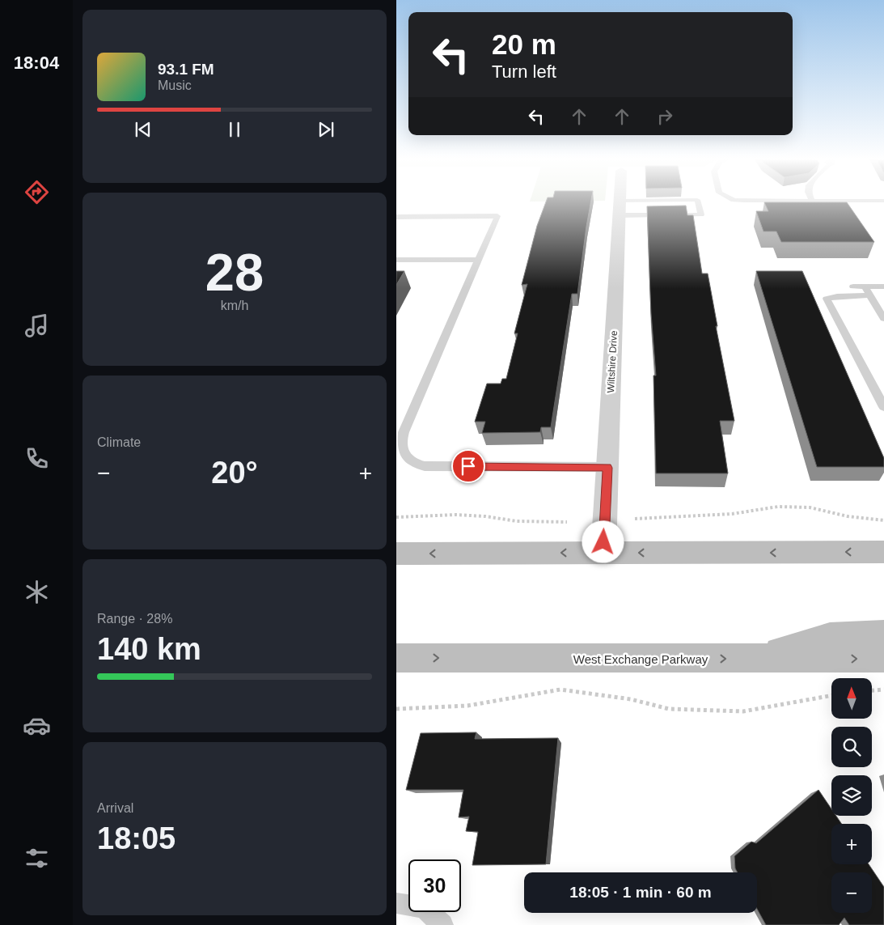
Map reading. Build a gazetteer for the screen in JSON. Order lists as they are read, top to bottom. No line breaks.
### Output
{"streets":{"main road":["West Exchange Parkway"],"street":["Wiltshire Drive"]},"north":"top","page":{"tabs":"18:04","turn":["20 m","Turn left"],"song":["93.1 FM","Music"],"tile":[["28","km/h"],"Climate",["Range · 28%","140 km"],["Arrival","18:05"]],"heat":["−","20°","+"],"map_buttons":["+","−"],"limit":"30","trip":"18:05 · 1 min · 60 m"}}
